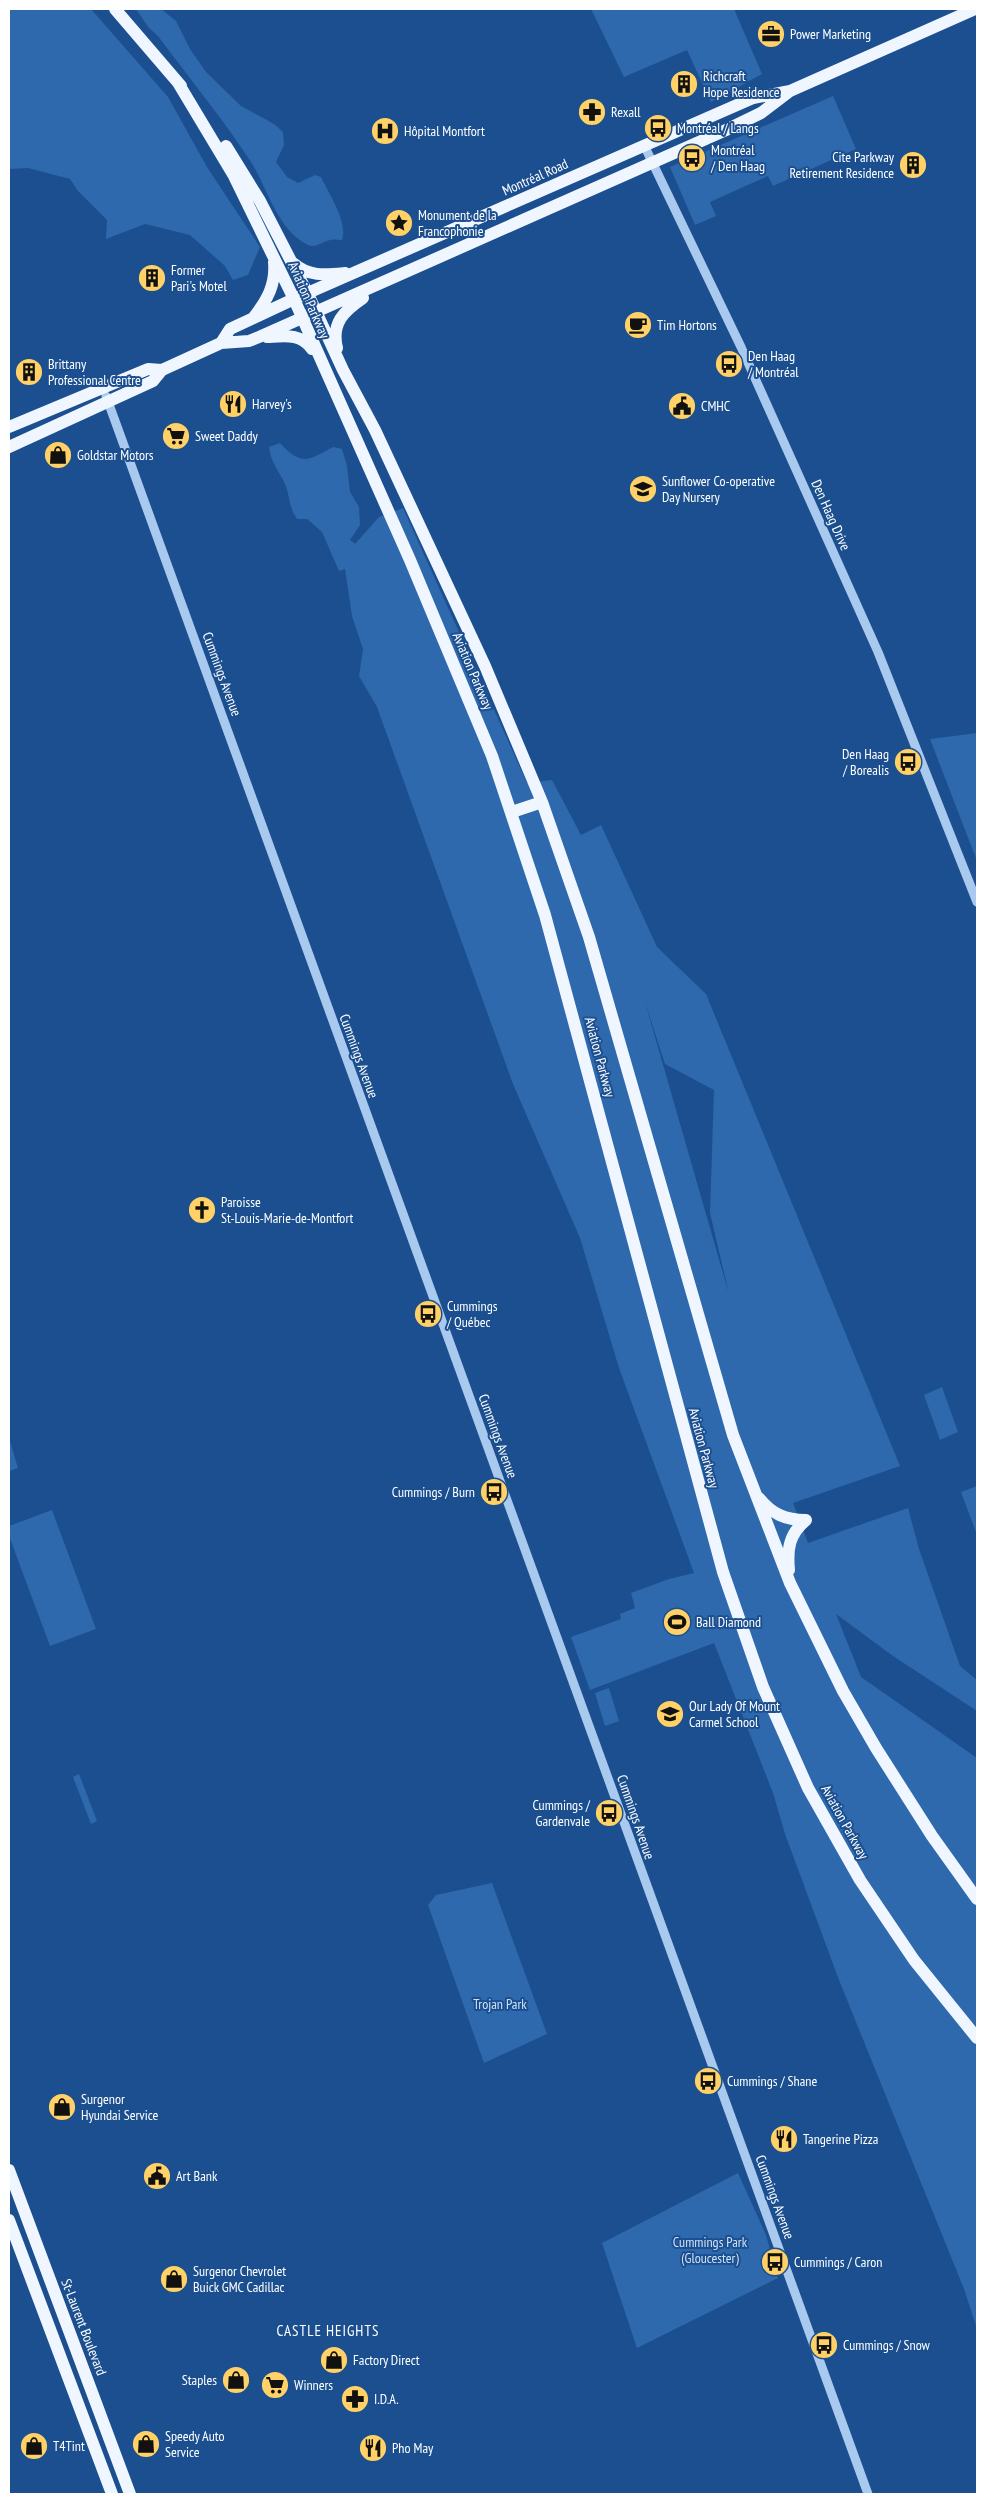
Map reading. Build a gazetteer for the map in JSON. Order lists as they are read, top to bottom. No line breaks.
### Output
{"streets":{"main road":["Montréal Road","Aviation Parkway","St-Laurent Boulevard"],"street":["Den Haag Drive","Cummings Avenue"]},"crossings":[["Montréal Road","Aviation Parkway"],["Montréal Road","Den Haag Drive"],["Montréal Road","Cummings Avenue"]],"districts":["CASTLE HEIGHTS"],"parks":["Trojan Park","Cummings Park (Gloucester)"],"places":{"office":["Power Marketing"],"building":["Richcraft Hope Residence","Cite Parkway Retirement Residence","Former Pari's Motel","Brittany Professional Centre"],"pharmacy":["Rexall","I.D.A."],"bus stop":["Montréal / Langs","Montréal / Den Haag","Den Haag / Montréal","Den Haag / Borealis","Cummings / Québec","Cummings / Burn","Cummings / Gardenvale","Cummings / Shane","Cummings / Caron","Cummings / Snow"],"hospital":["Hôpital Montfort"],"place":["Monument de la Francophonie"],"cafe":["Tim Hortons"],"restaurant":["Harvey's","Tangerine Pizza","Pho May"],"public building":["CMHC","Art Bank"],"supermarket":["Sweet Daddy","Winners"],"shop":["Goldstar Motors","Surgenor Hyundai Service","Surgenor Chevrolet Buick GMC Cadillac","Factory Direct","Staples","Speedy Auto Service","T4Tint"],"school or university":["Sunflower Co-operative Day Nursery","Our Lady Of Mount Carmel School"],"church":["Paroisse St-Louis-Marie-de-Montfort"],"sports":["Ball Diamond"]}}
